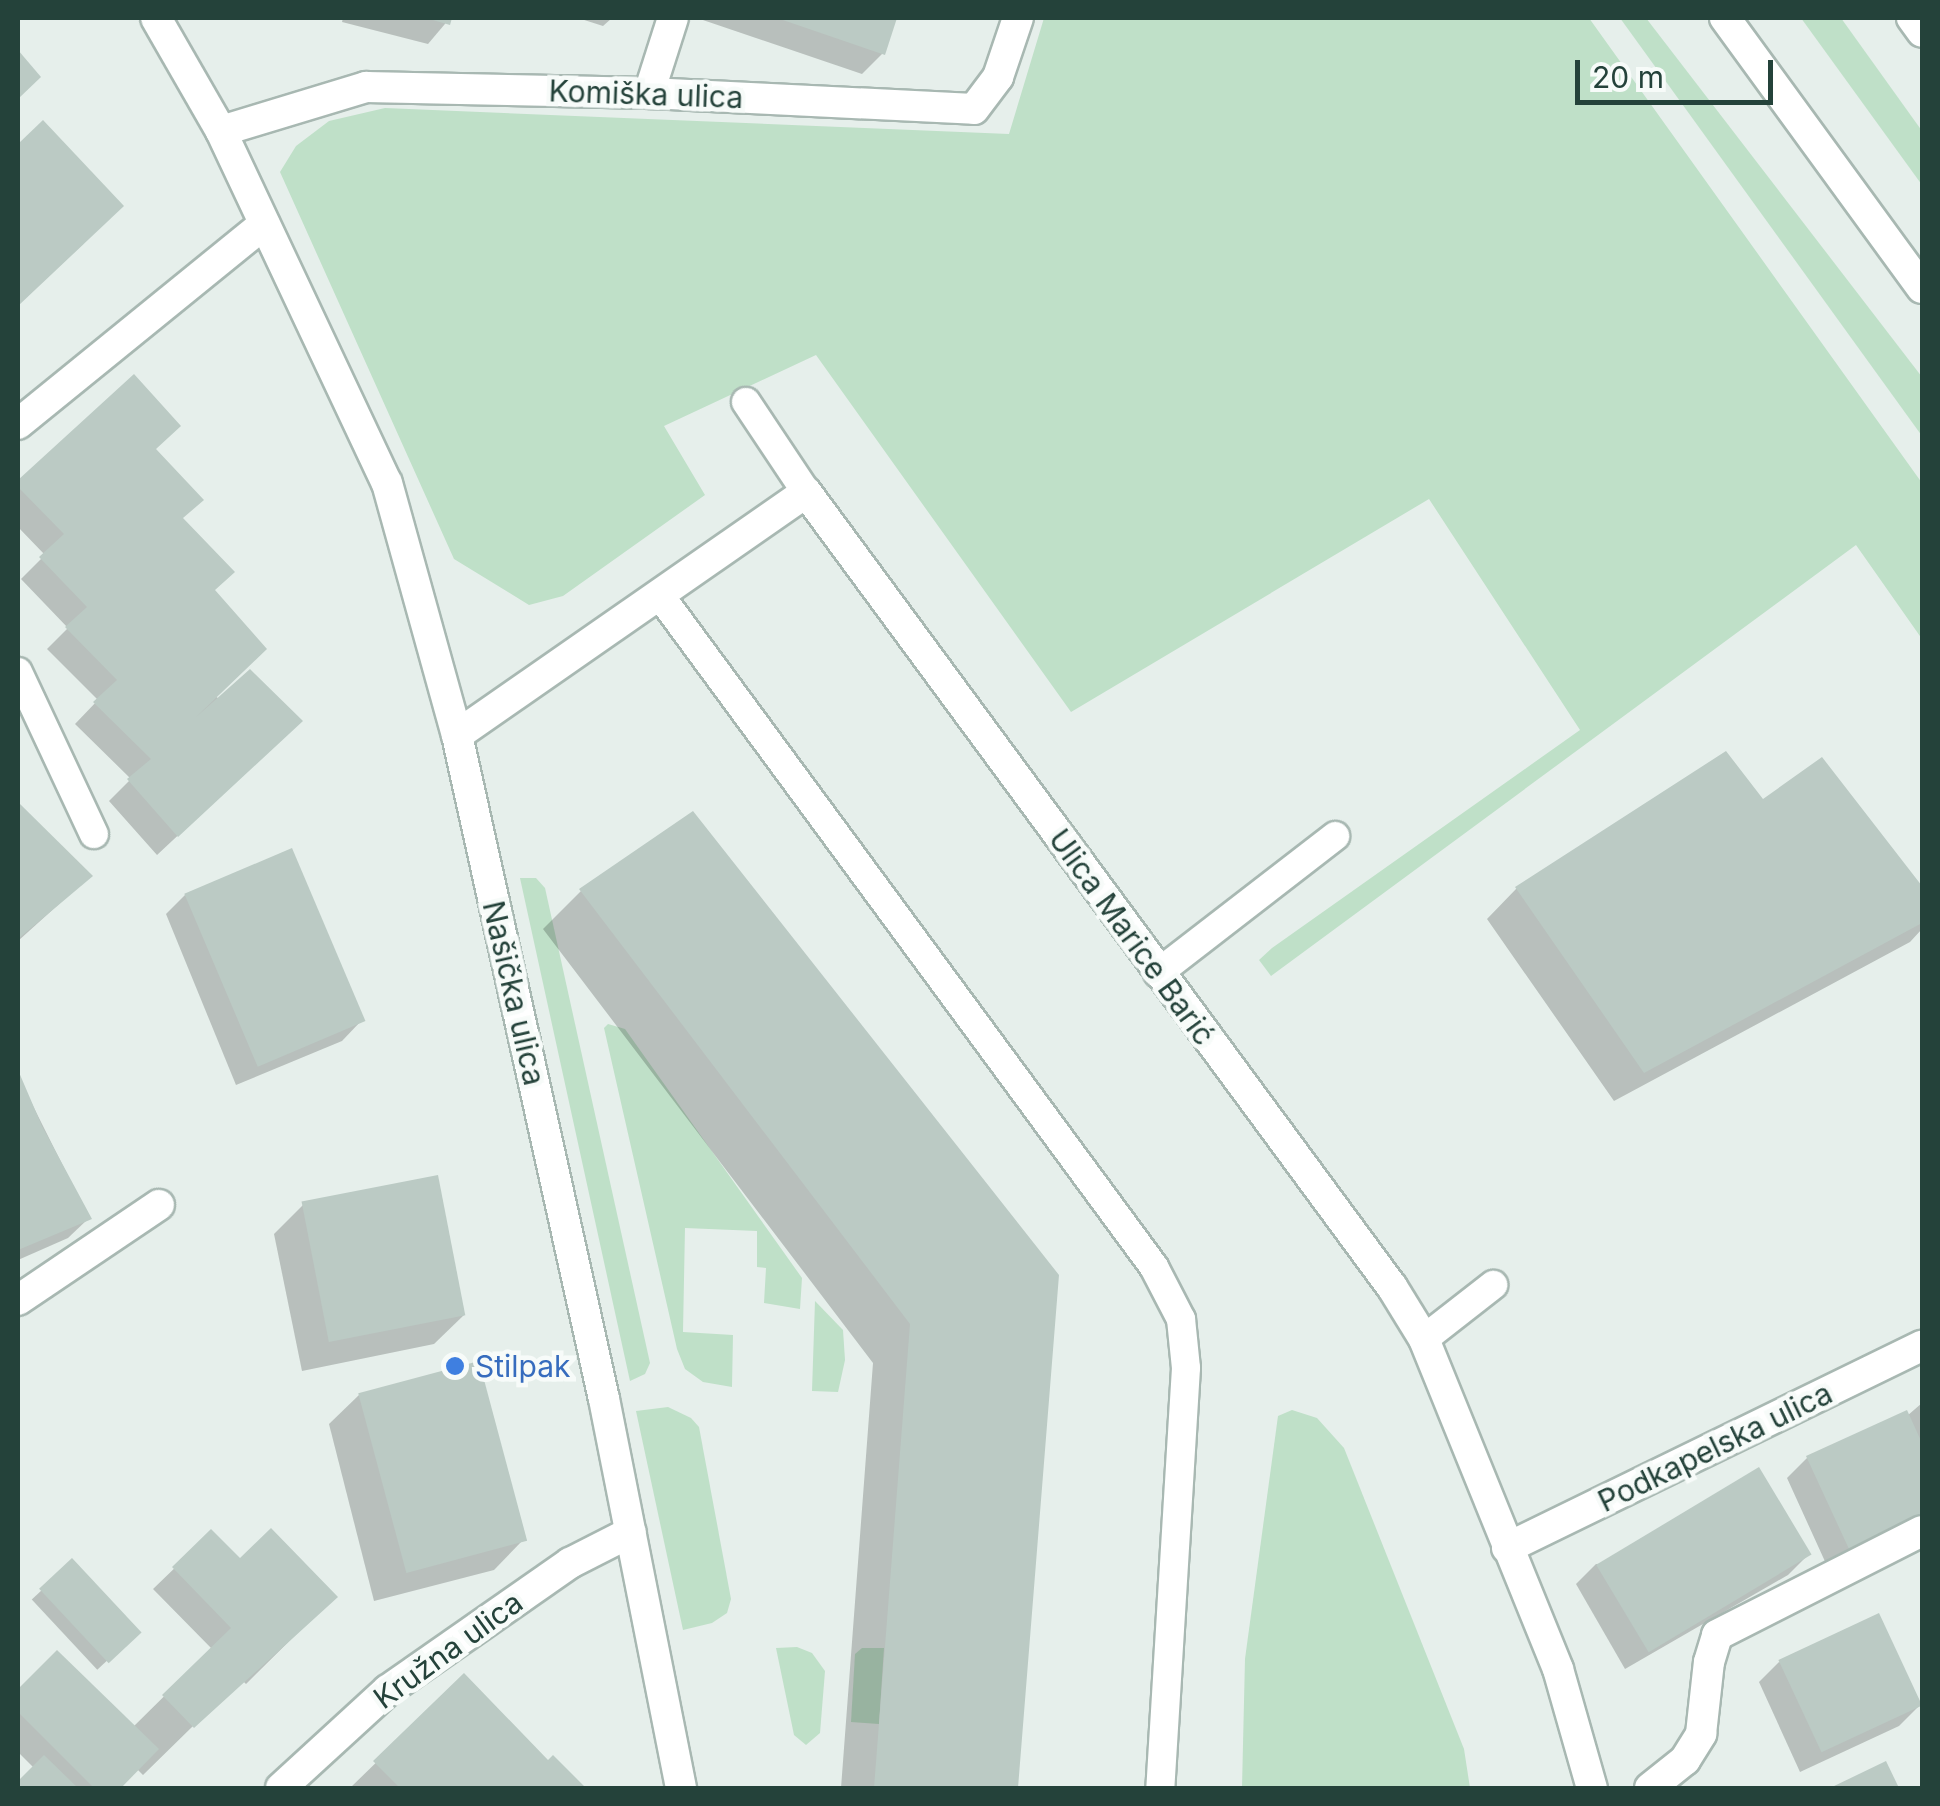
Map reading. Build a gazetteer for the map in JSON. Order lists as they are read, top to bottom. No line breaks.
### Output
{"streets":{"street":["Komiška ulica","Ulica Marice Barić","Našička ulica","Podkapelska ulica","Kružna ulica"]},"crossings":[["Komiška ulica","Našička ulica"],["Ulica Marice Barić","Podkapelska ulica"],["Našička ulica","Kružna ulica"]],"places":["Stilpak"],"scale_bar":"20 m"}
